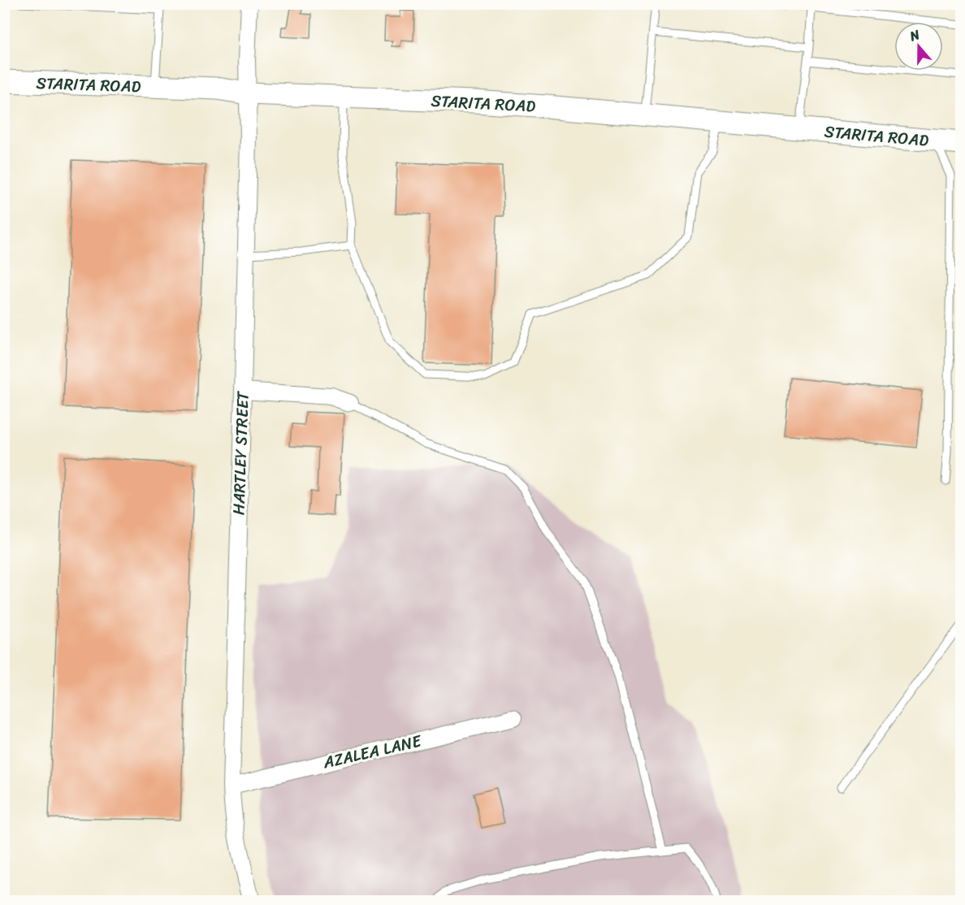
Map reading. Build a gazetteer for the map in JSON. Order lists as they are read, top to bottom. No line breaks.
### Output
{"streets":{"street":["STARITA ROAD","HARTLEY STREET","AZALEA LANE"]},"crossings":[["STARITA ROAD","HARTLEY STREET"],["HARTLEY STREET","AZALEA LANE"]],"north":"top"}
